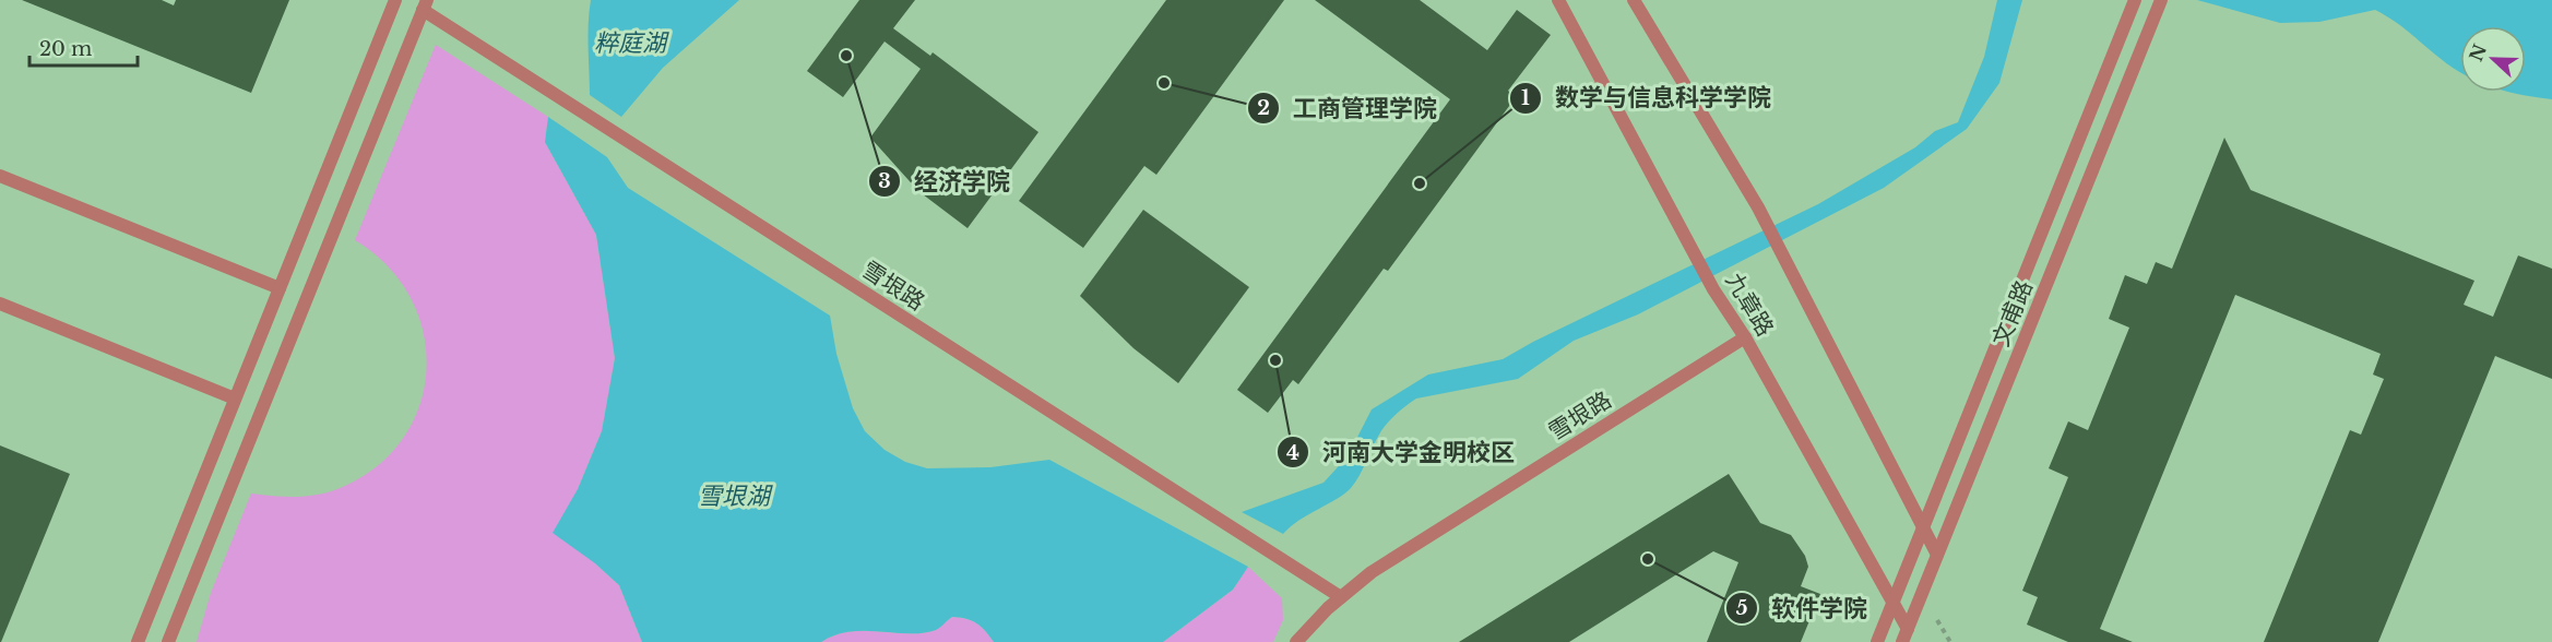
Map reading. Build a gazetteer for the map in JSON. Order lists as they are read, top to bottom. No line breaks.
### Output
{"streets":{"lane":["雪垠路","九章路","文甫路"]},"crossings":[["雪垠路","九章路"],["九章路","文甫路"]],"water":["粹庭湖","雪垠湖"],"places":["经济学院","工商管理学院","数学与信息科学学院","河南大学金明校区","软件学院"],"scale_bar":"20 m","north":"left"}
